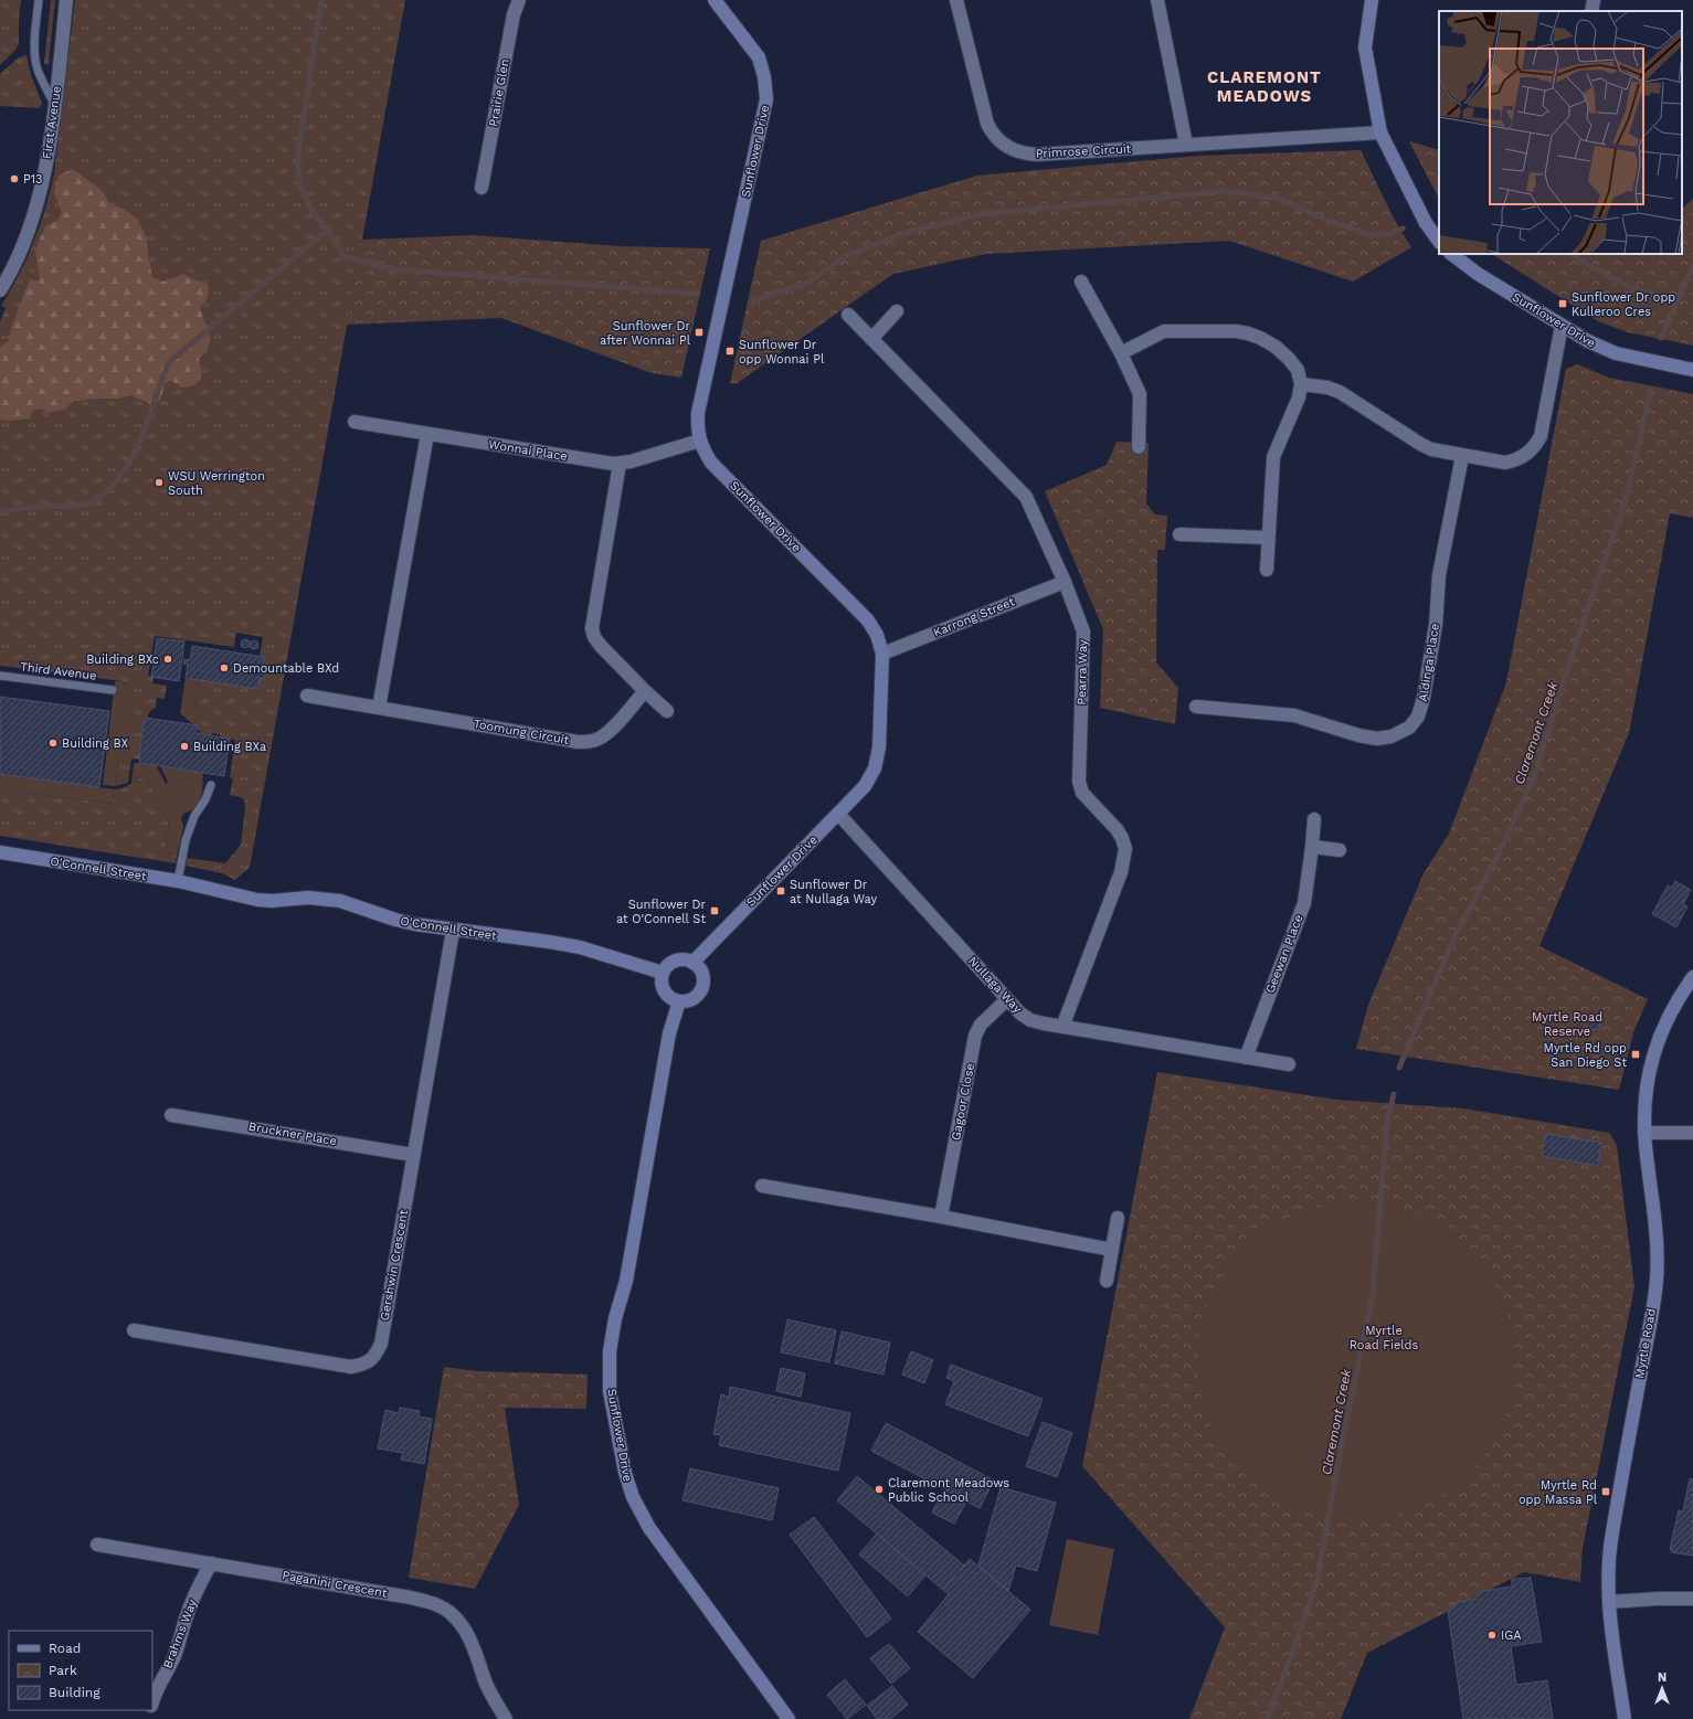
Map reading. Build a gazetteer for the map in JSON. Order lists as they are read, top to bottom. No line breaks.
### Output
{"streets":{"street":["Prairie Glen","First Avenue","Sunflower Drive","Primrose Circuit","Wonnai Place","Karrong Street","Aldinga Place","Pearra Way","Toomung Circuit","O'Connell Street","Geewan Place","Nullaga Way","Gagoor Close","Bruckner Place","Gershwin Crescent","Myrtle Road","Paganini Crescent","Brahms Way"],"lane":["Third Avenue"]},"crossings":[["Sunflower Drive","Wonnai Place"],["Sunflower Drive","Karrong Street"],["Sunflower Drive","O'Connell Street"],["Sunflower Drive","Nullaga Way"],["Karrong Street","Pearra Way"],["Pearra Way","Nullaga Way"],["O'Connell Street","Gershwin Crescent"],["Geewan Place","Nullaga Way"],["Nullaga Way","Gagoor Close"],["Bruckner Place","Gershwin Crescent"],["Paganini Crescent","Brahms Way"]],"districts":["CLAREMONT MEADOWS"],"water":["Claremont Creek"],"parks":["Myrtle Road Reserve","Myrtle Road Fields"],"places":{"other":["P13","WSU Werrington South","Building BXc","Demountable BXd","Building BX","Building BXa","Claremont Meadows Public School","IGA"],"transit":["Sunflower Dr opp Kulleroo Cres","Sunflower Dr after Wonnai Pl","Sunflower Dr opp Wonnai Pl","Sunflower Dr at Nullaga Way","Sunflower Dr at O'Connell St","Myrtle Rd opp San Diego St","Myrtle Rd opp Massa Pl"]},"legend":["Road","Park","Building"],"north":"top"}
